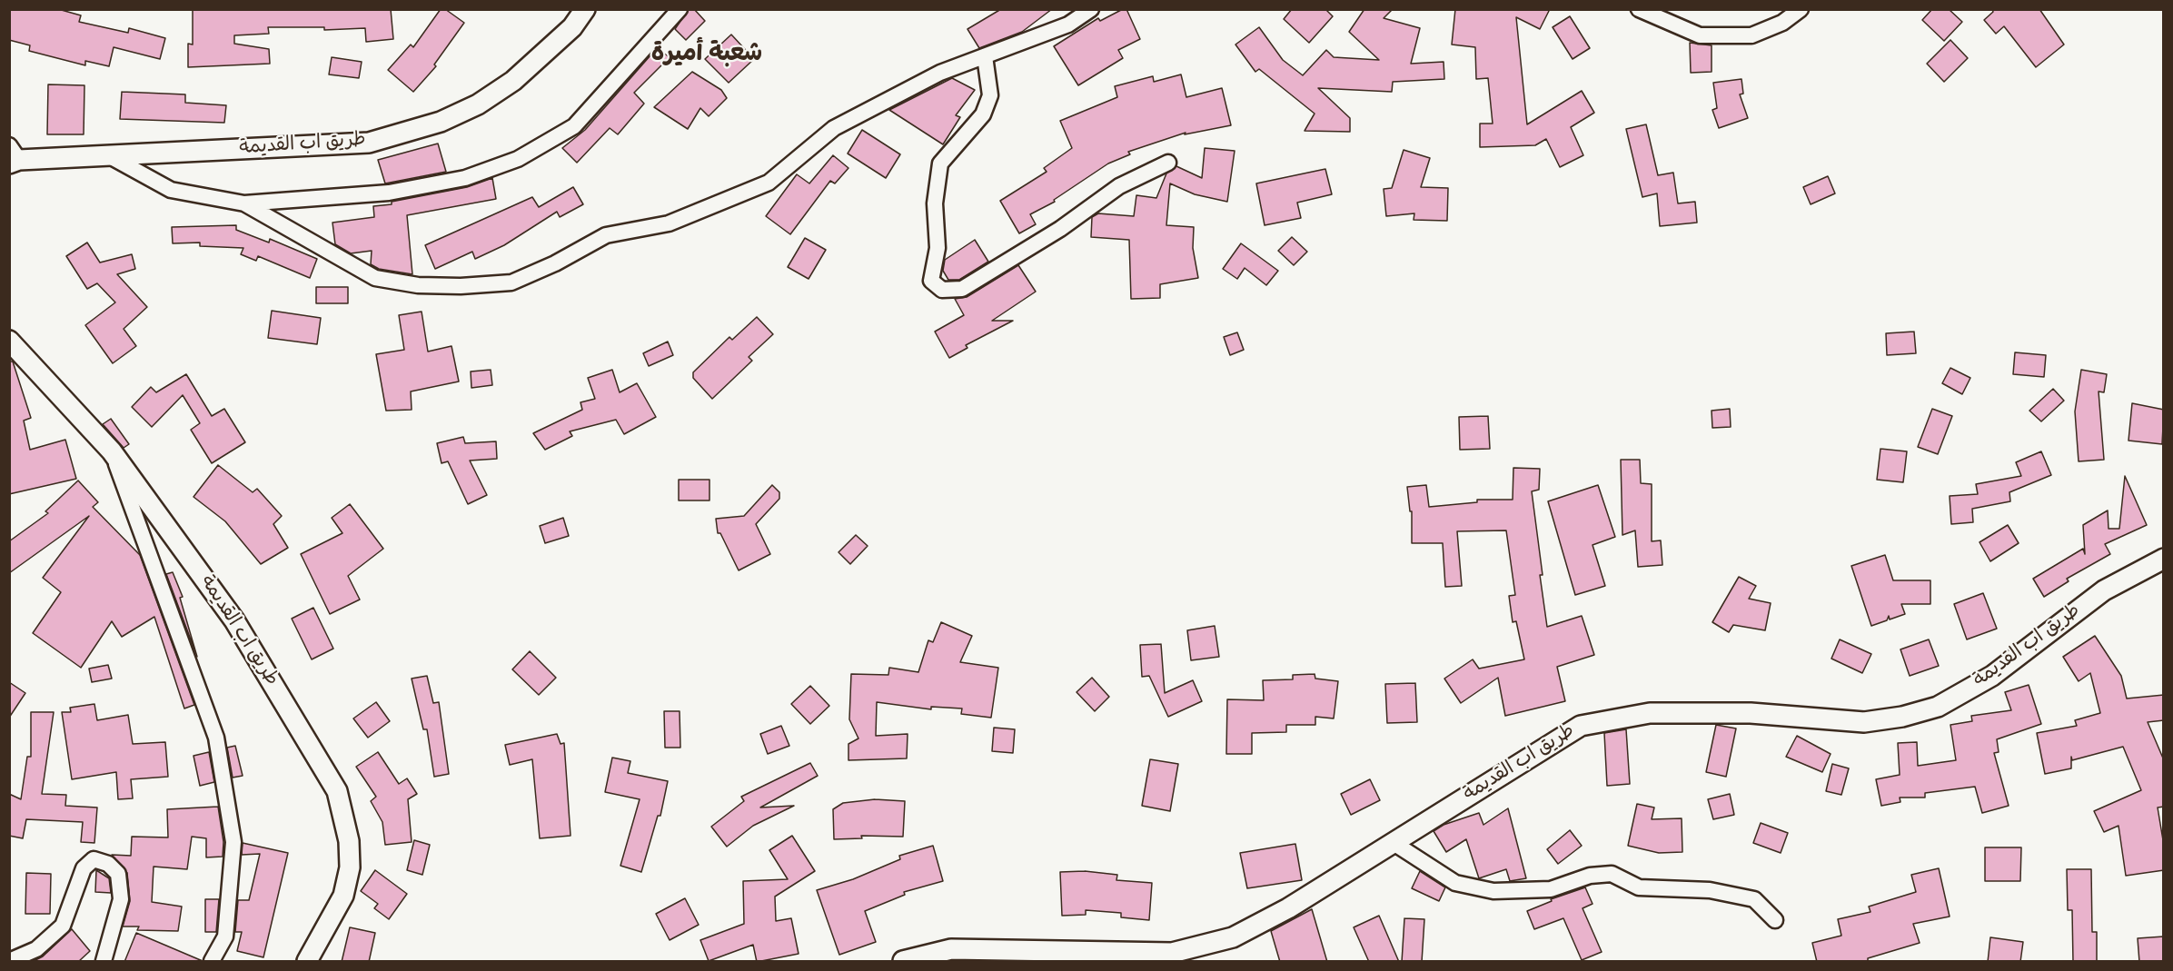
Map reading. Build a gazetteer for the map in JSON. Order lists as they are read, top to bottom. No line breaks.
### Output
{"streets":{"street":["طريق اب القديمة"]},"districts":["شعبة أميرة"]}
